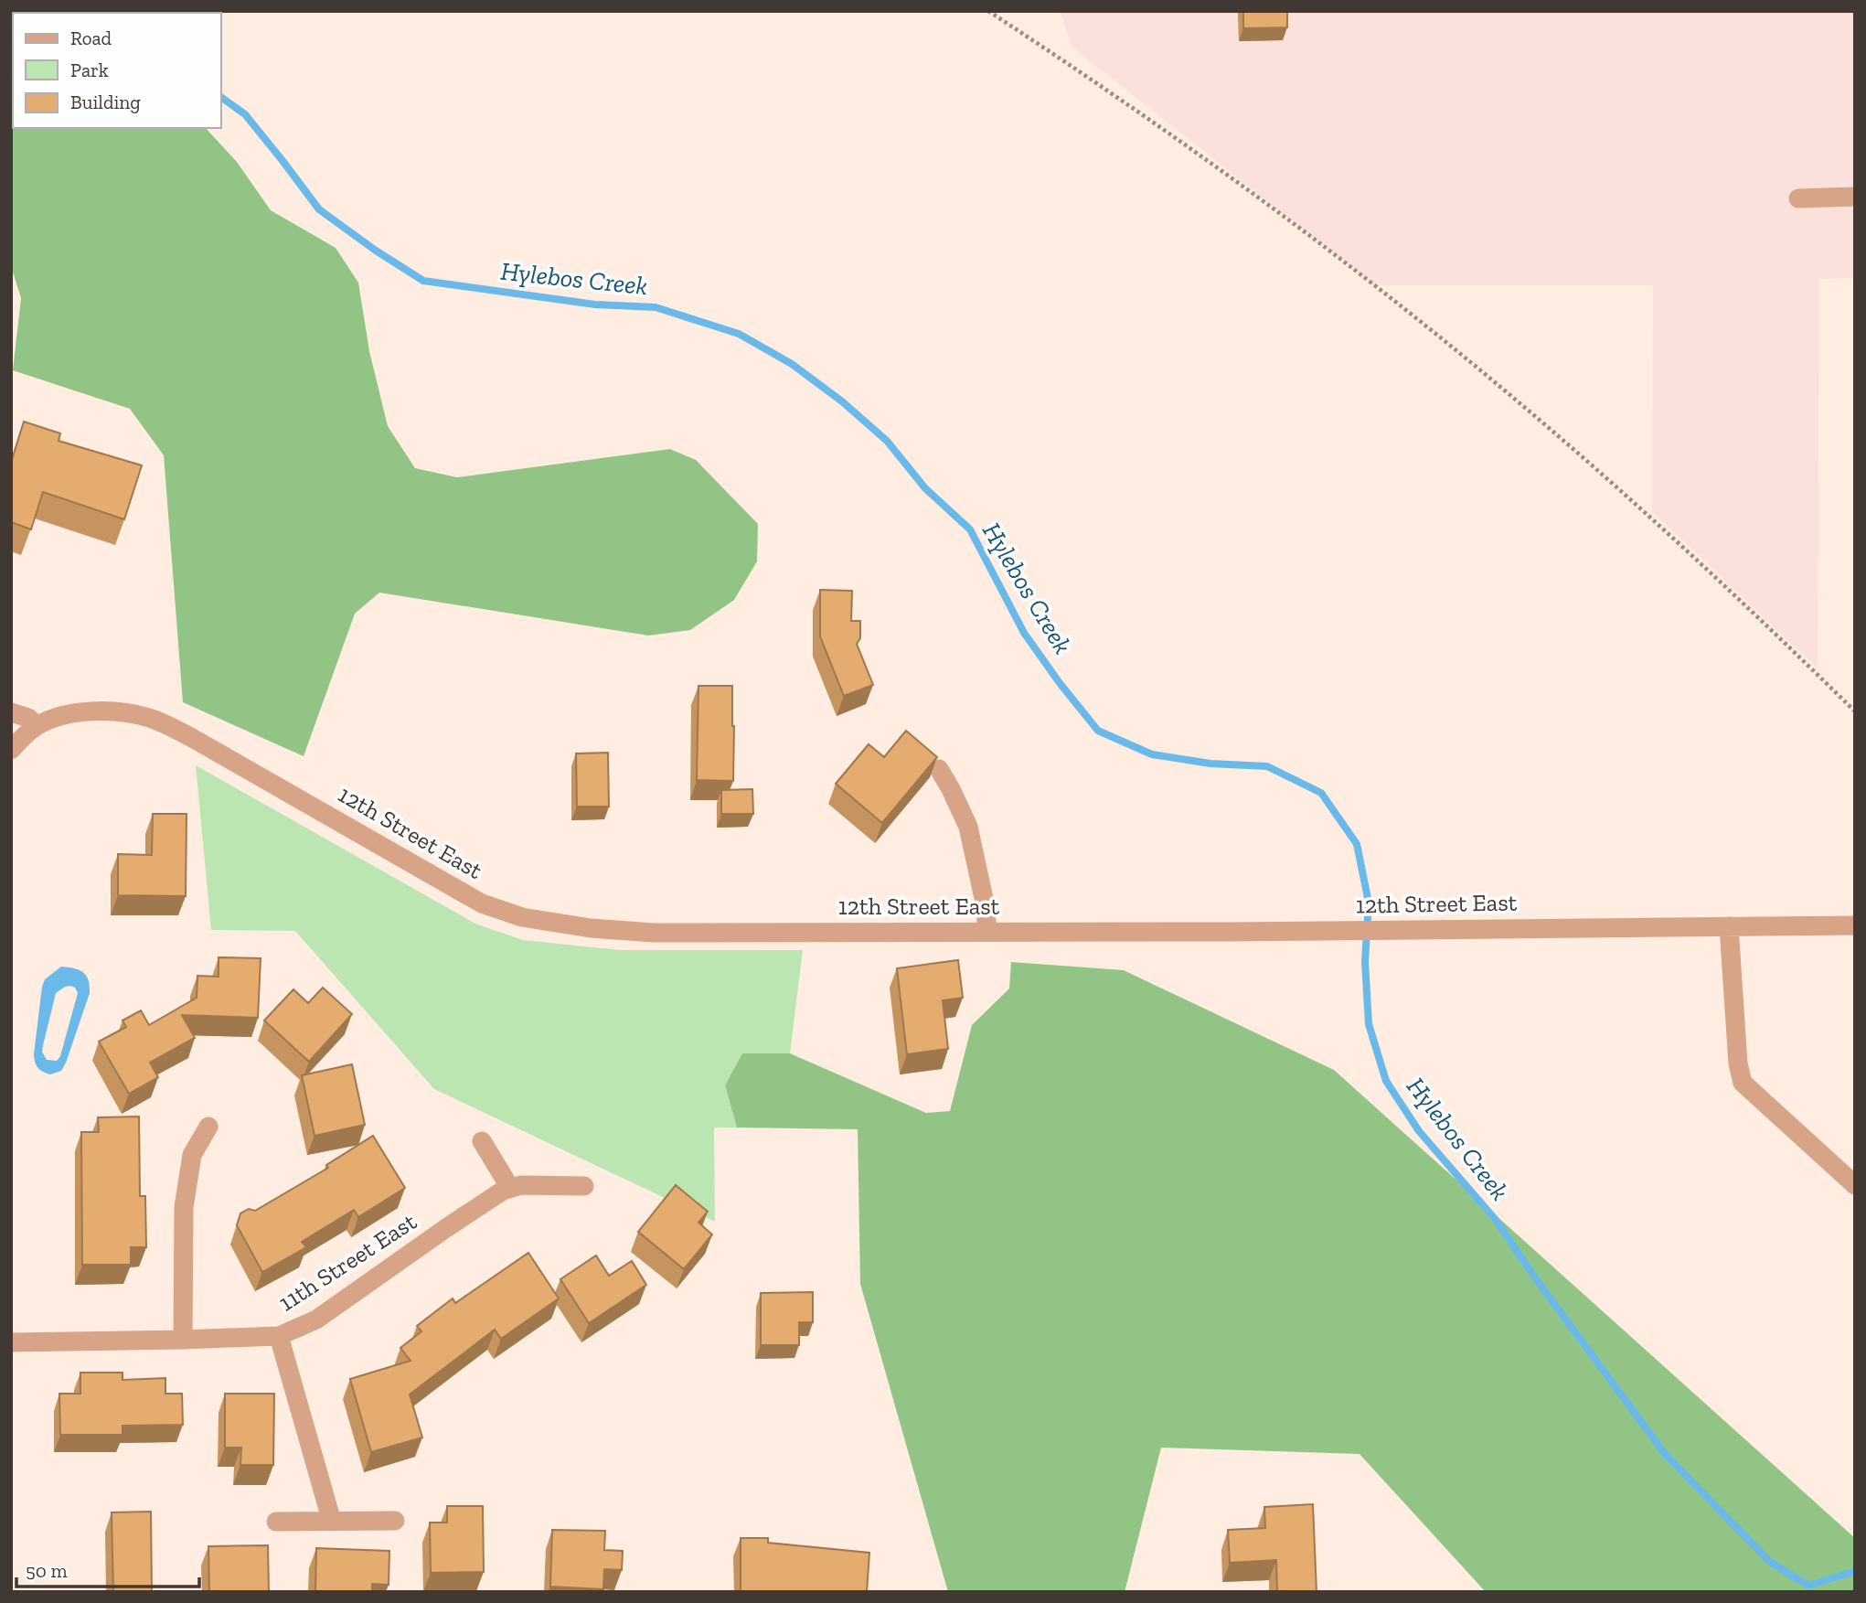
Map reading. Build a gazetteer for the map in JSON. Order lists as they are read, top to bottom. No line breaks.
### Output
{"streets":{"street":["12th Street East","11th Street East"]},"water":["Hylebos Creek"],"legend":["Road","Park","Building"],"scale_bar":"50 m"}
